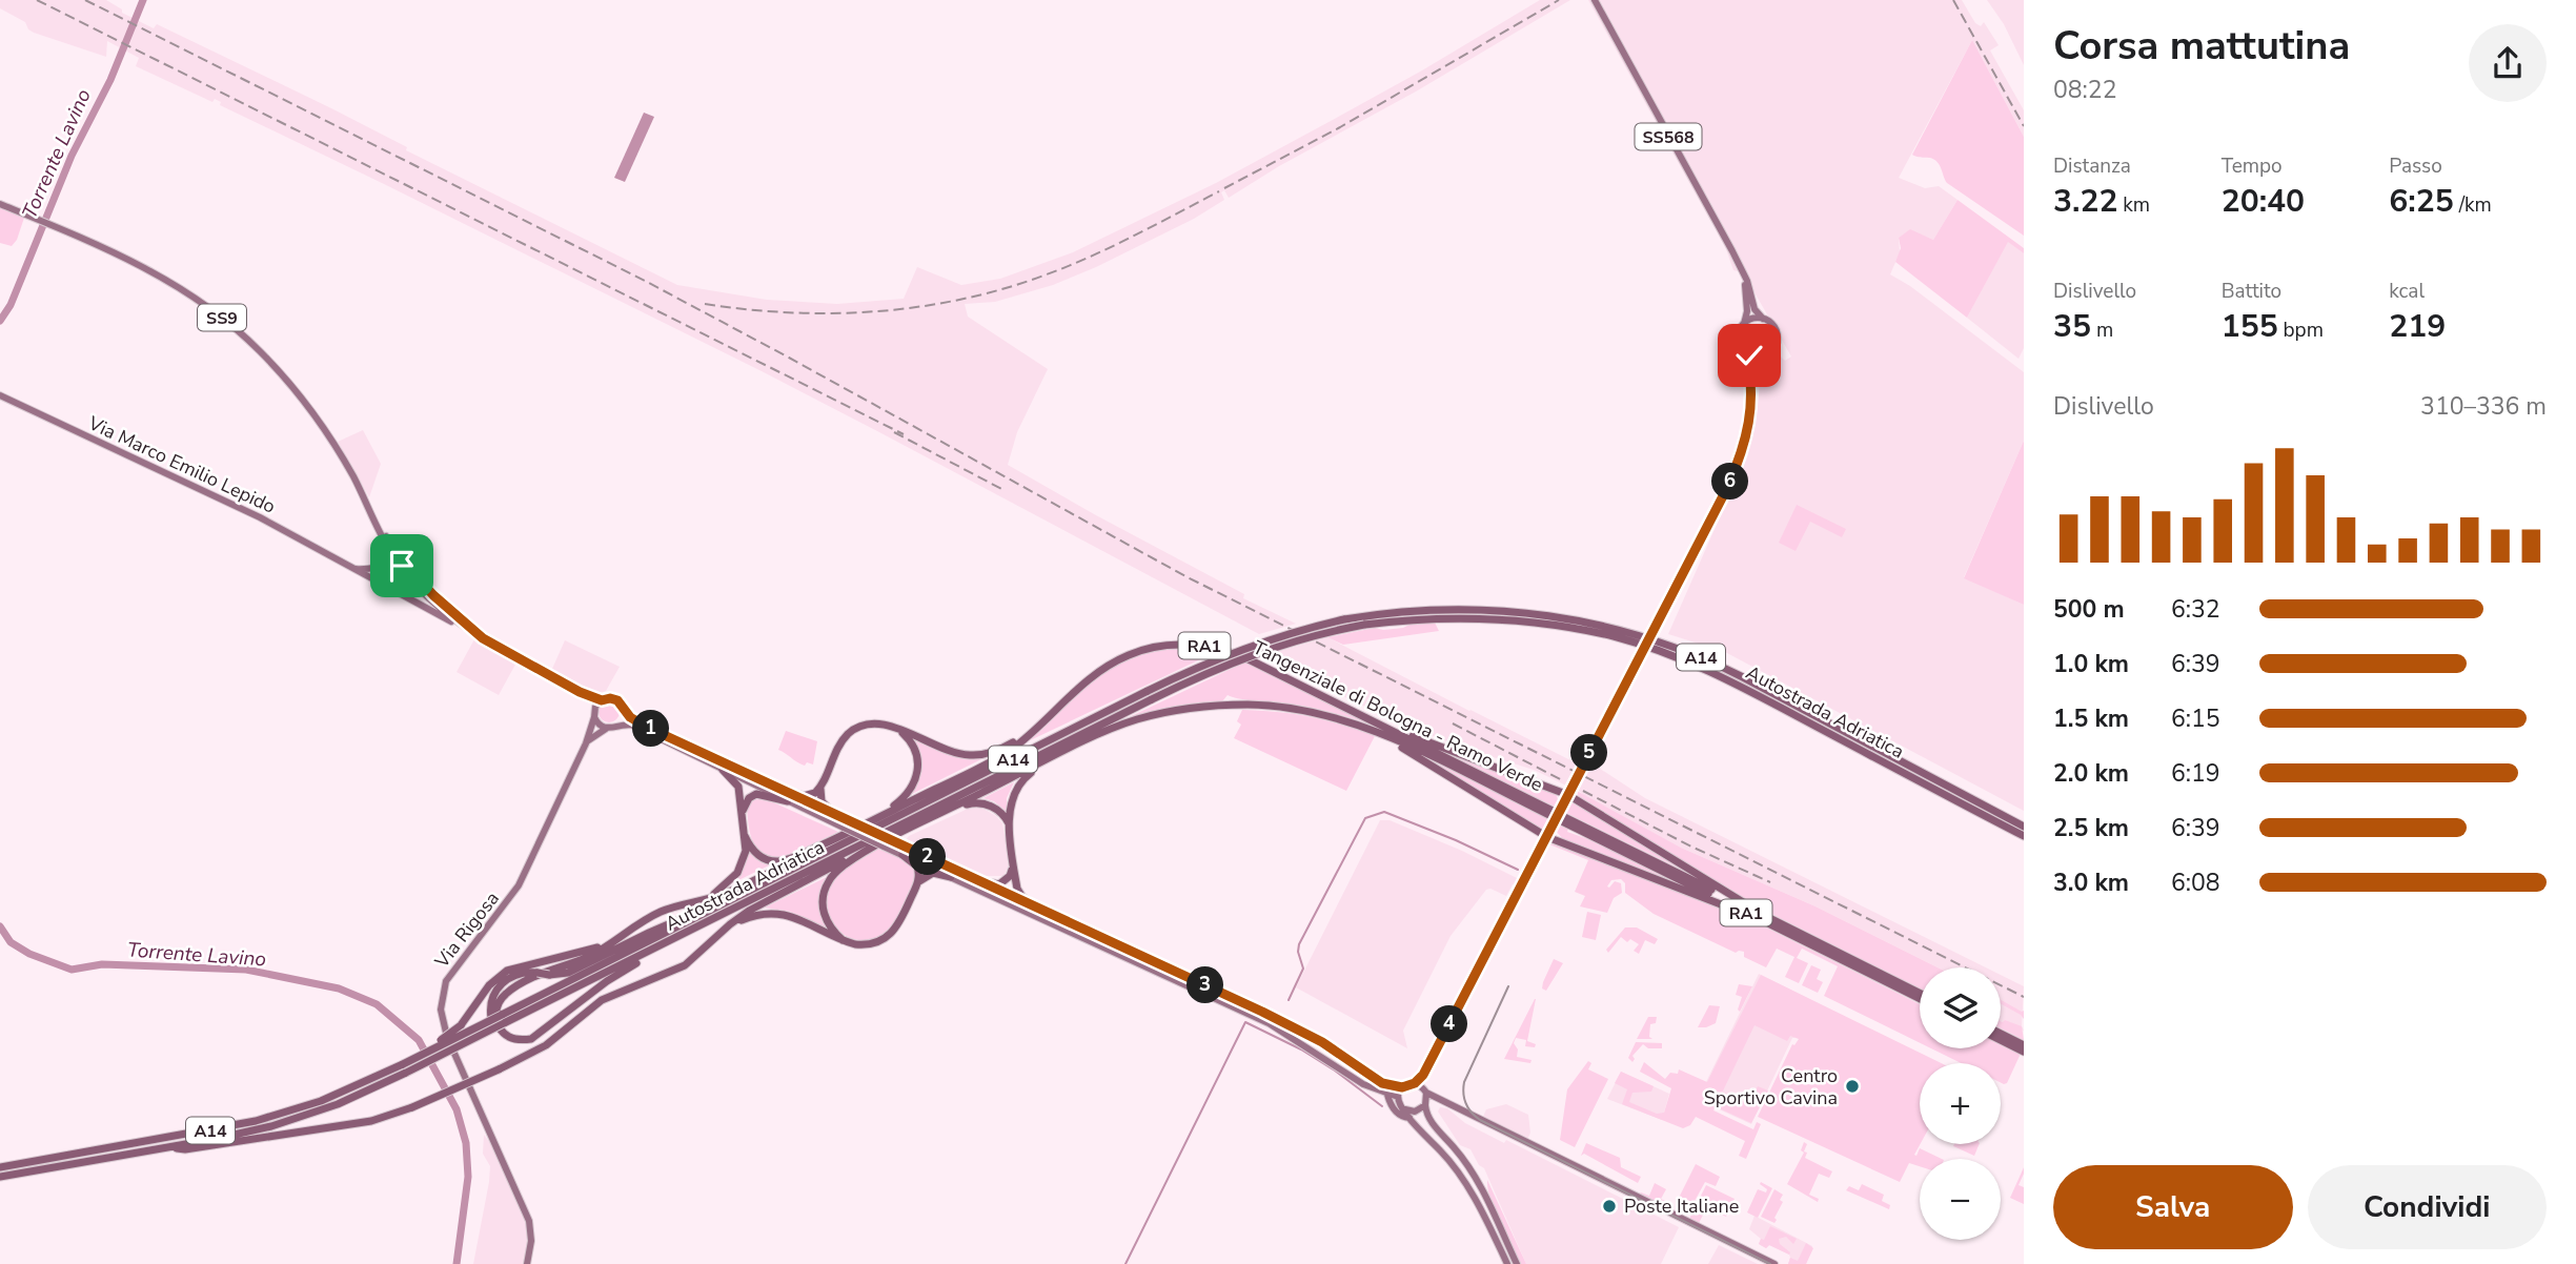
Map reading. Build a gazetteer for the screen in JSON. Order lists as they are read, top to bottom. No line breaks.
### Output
{"streets":{"highway":["RA1","A14","Autostrada Adriatica","Tangenziale di Bologna - Ramo Verde"],"main road":["SS568","SS9","Via Marco Emilio Lepido","Via Rigosa"]},"crossings":[["SS9","Via Marco Emilio Lepido"],["SS9","Via Rigosa"],["RA1","Tangenziale di Bologna - Ramo Verde"]],"water":["Torrente Lavino"],"places":["Centro Sportivo Cavina","Poste Italiane"],"page":{"heading":["Corsa mattutina","08:22"],"stats":[["Distanza","3.22 km"],["Tempo","20:40"],["Passo","6:25 /km"],["Dislivello","35 m"],["Battito","155 bpm"],["kcal","219"]],"chart":["Dislivello","310–336 m"],"pins":["6","1","5","2","3","4"],"list":[{"name":"500 m","note":"6:32"},{"name":"1.0 km","note":"6:39"},{"name":"1.5 km","note":"6:15"},{"name":"2.0 km","note":"6:19"},{"name":"2.5 km","note":"6:39"},{"name":"3.0 km","note":"6:08"}],"map_buttons":["+","−"],"buttons":["Salva","Condividi"]}}
